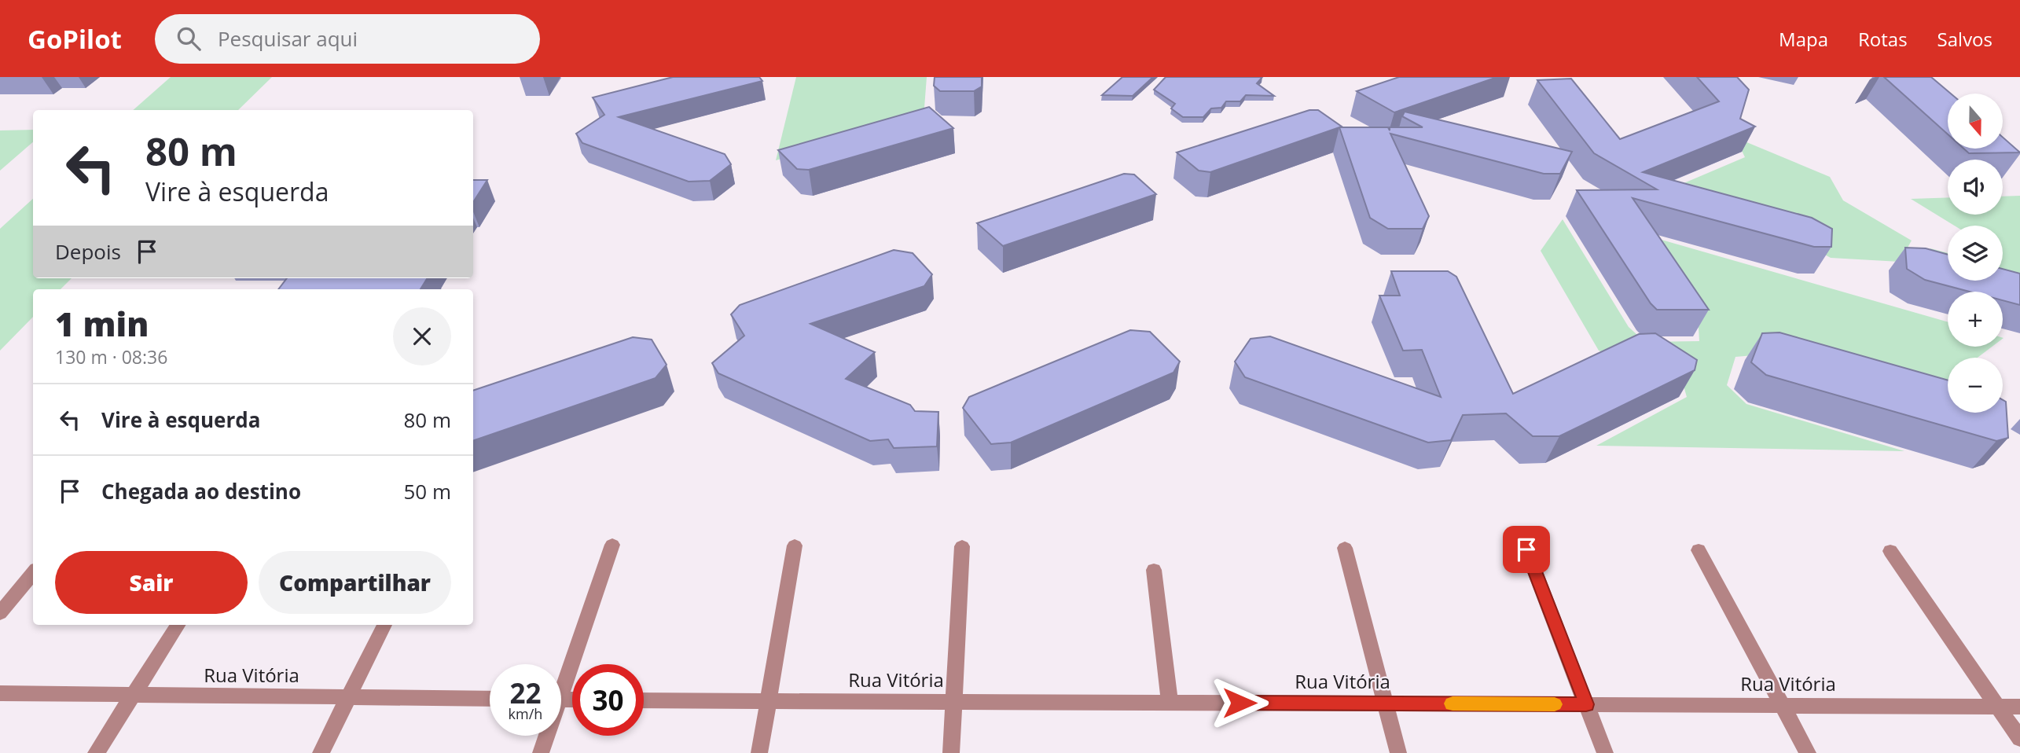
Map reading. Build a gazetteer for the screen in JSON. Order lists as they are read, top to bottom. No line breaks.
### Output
{"streets":{"street":["Rua Vitória"]},"north":"bottom","page":{"header":"GoPilot","search":"Pesquisar aqui","nav":["Mapa","Rotas","Salvos"],"map_buttons":["+","−"],"turn":["80 m","Vire à esquerda"],"then":"Depois","heading":["1 min","130 m · 08:36"],"list":[{"name":"Vire à esquerda","value":"80 m"},{"name":"Chegada ao destino","value":"50 m"}],"buttons":["Sair","Compartilhar"],"speed":"22 km/h","limit":"30"}}
